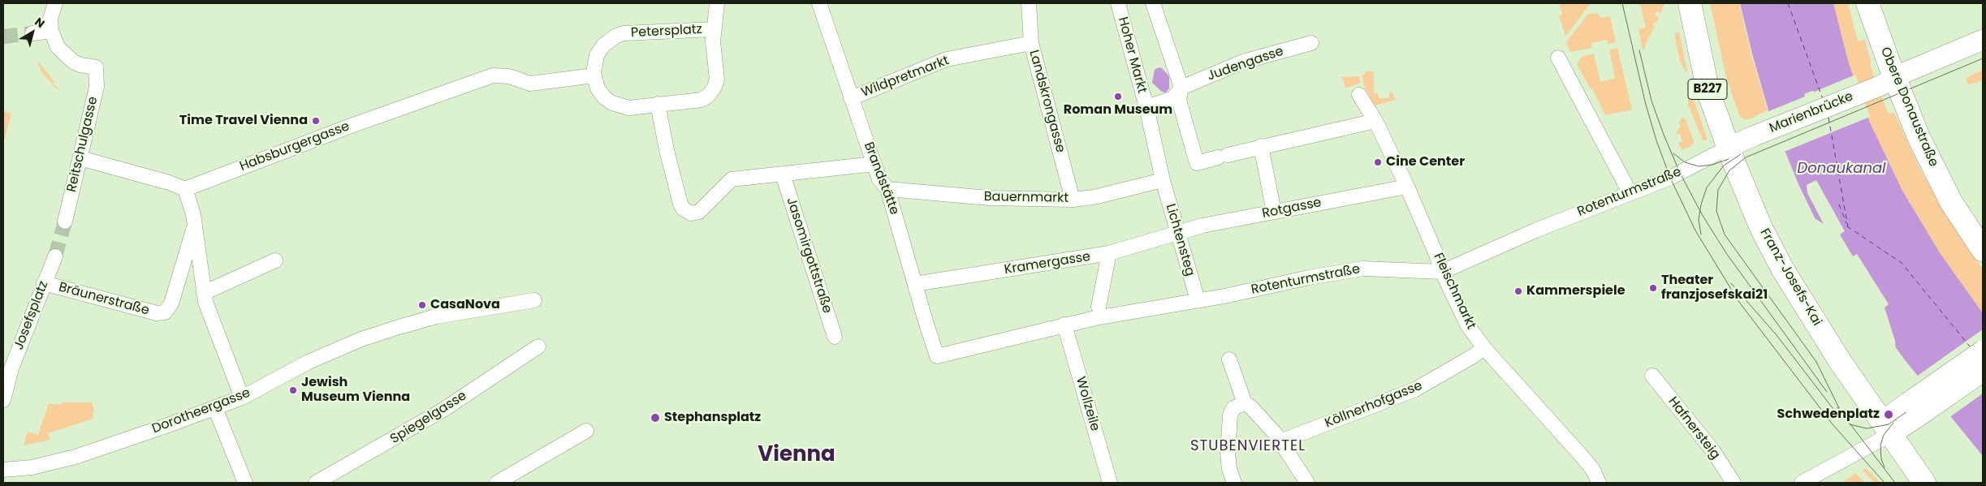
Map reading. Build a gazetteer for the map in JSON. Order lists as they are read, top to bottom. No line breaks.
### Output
{"streets":{"main road":["B227","Obere Donaustraße","Franz-Josefs-Kai"],"street":["Petersplatz","Hoher Markt","Judengasse","Wildpretmarkt","Landskrongasse","Marienbrücke","Reitschulgasse","Habsburgergasse","Brandstätte","Rotenturmstraße","Bauernmarkt","Rotgasse","Lichtensteg","Jasomirgottstraße","Kramergasse","Fleischmarkt","Bräunerstraße","Josefsplatz","Wollzeile","Köllnerhofgasse","Dorotheergasse","Spiegelgasse","Hafnersteig"]},"crossings":[["Petersplatz","Habsburgergasse"],["Hoher Markt","Judengasse"],["Hoher Markt","Bauernmarkt"],["Hoher Markt","Lichtensteg"],["Wildpretmarkt","Landskrongasse"],["Wildpretmarkt","Brandstätte"],["Landskrongasse","Bauernmarkt"],["Obere Donaustraße","Marienbrücke"],["Marienbrücke","Rotenturmstraße"],["Marienbrücke","Franz-Josefs-Kai"],["Brandstätte","Rotenturmstraße"],["Brandstätte","Bauernmarkt"],["Brandstätte","Kramergasse"],["Rotenturmstraße","Lichtensteg"],["Rotenturmstraße","Franz-Josefs-Kai"],["Rotenturmstraße","Fleischmarkt"],["Rotenturmstraße","Wollzeile"],["Bauernmarkt","Lichtensteg"],["Rotgasse","Lichtensteg"],["Rotgasse","Kramergasse"],["Rotgasse","Fleischmarkt"],["Lichtensteg","Kramergasse"],["Fleischmarkt","Köllnerhofgasse"],["Bräunerstraße","Josefsplatz"]],"districts":["STUBENVIERTEL","Vienna"],"water":["Donaukanal"],"places":["Roman Museum","Time Travel Vienna","Cine Center","Theater franzjosefskai21","Kammerspiele","CasaNova","Jewish Museum Vienna","Schwedenplatz","Stephansplatz"],"north":"top right"}
